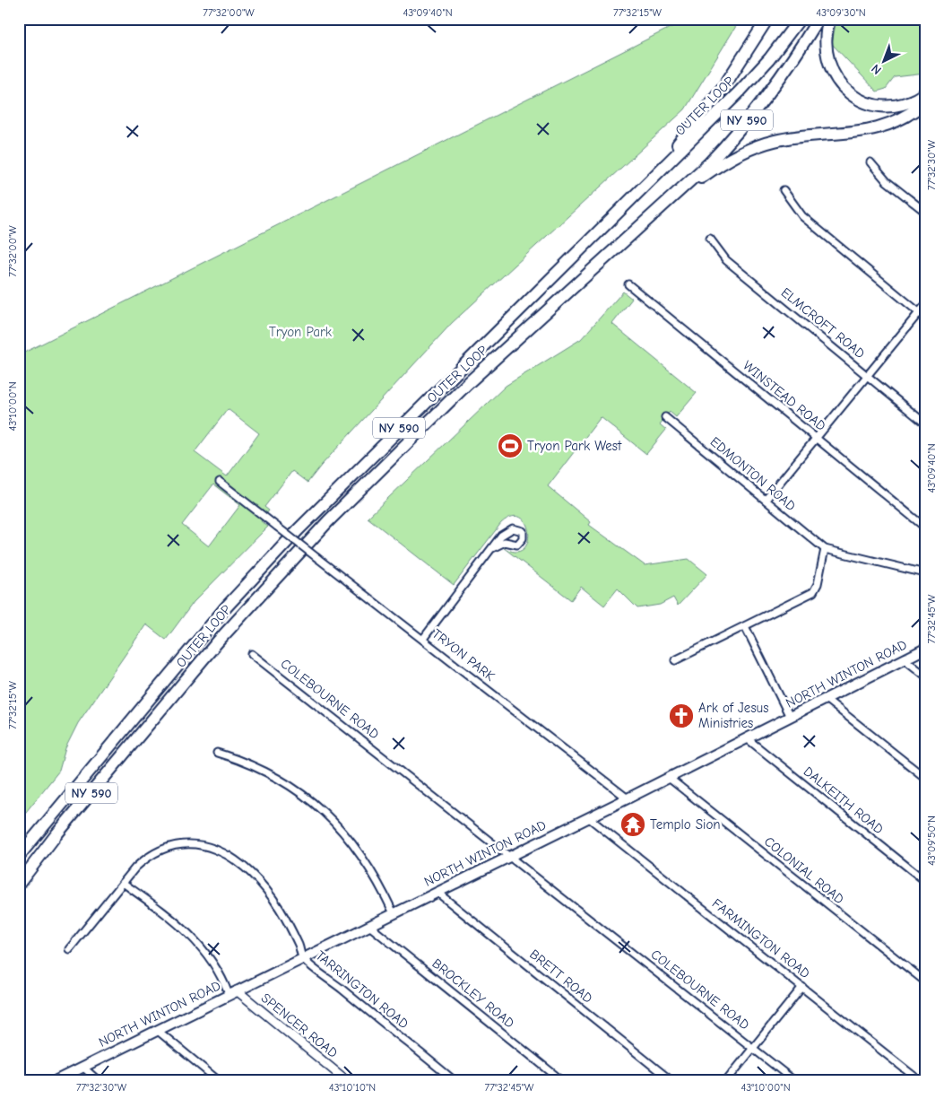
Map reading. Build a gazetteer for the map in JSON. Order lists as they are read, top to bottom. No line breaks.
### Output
{"streets":{"highway":["OUTER LOOP","NY 590"],"main road":["NORTH WINTON ROAD"],"street":["ELMCROFT ROAD","WINSTEAD ROAD","EDMONTON ROAD","TRYON PARK","COLEBOURNE ROAD","DALKEITH ROAD","COLONIAL ROAD","FARMINGTON ROAD","BRETT ROAD","TARRINGTON ROAD","BROCKLEY ROAD","SPENCER ROAD"]},"crossings":[["TRYON PARK","NORTH WINTON ROAD"],["NORTH WINTON ROAD","COLEBOURNE ROAD"],["NORTH WINTON ROAD","DALKEITH ROAD"],["NORTH WINTON ROAD","COLONIAL ROAD"],["NORTH WINTON ROAD","FARMINGTON ROAD"],["NORTH WINTON ROAD","BRETT ROAD"],["NORTH WINTON ROAD","TARRINGTON ROAD"],["NORTH WINTON ROAD","BROCKLEY ROAD"],["NORTH WINTON ROAD","SPENCER ROAD"]],"parks":["Tryon Park"],"places":{"sports":["Tryon Park West"],"church":["Ark of Jesus Ministries"],"temple":["Templo Sion"]},"north":"bottom left","coordinates":["77°32'00\"W","43°09'40\"N","77°32'15\"W","43°09'30\"N","77°32'30\"W","43°10'00\"N","77°32'45\"W","43°09'50\"N","43°10'10\"N"]}
